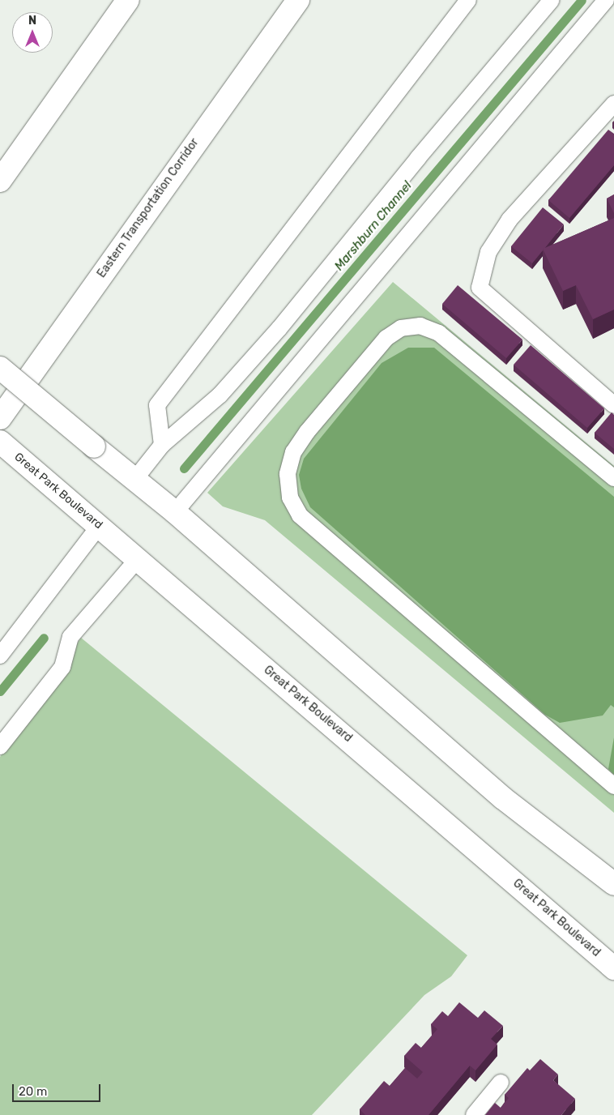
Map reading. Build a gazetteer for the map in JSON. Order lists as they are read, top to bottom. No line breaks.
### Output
{"streets":{"main road":["Eastern Transportation Corridor","Great Park Boulevard"]},"water":["Marshburn Channel"],"scale_bar":"20 m","north":"top"}
